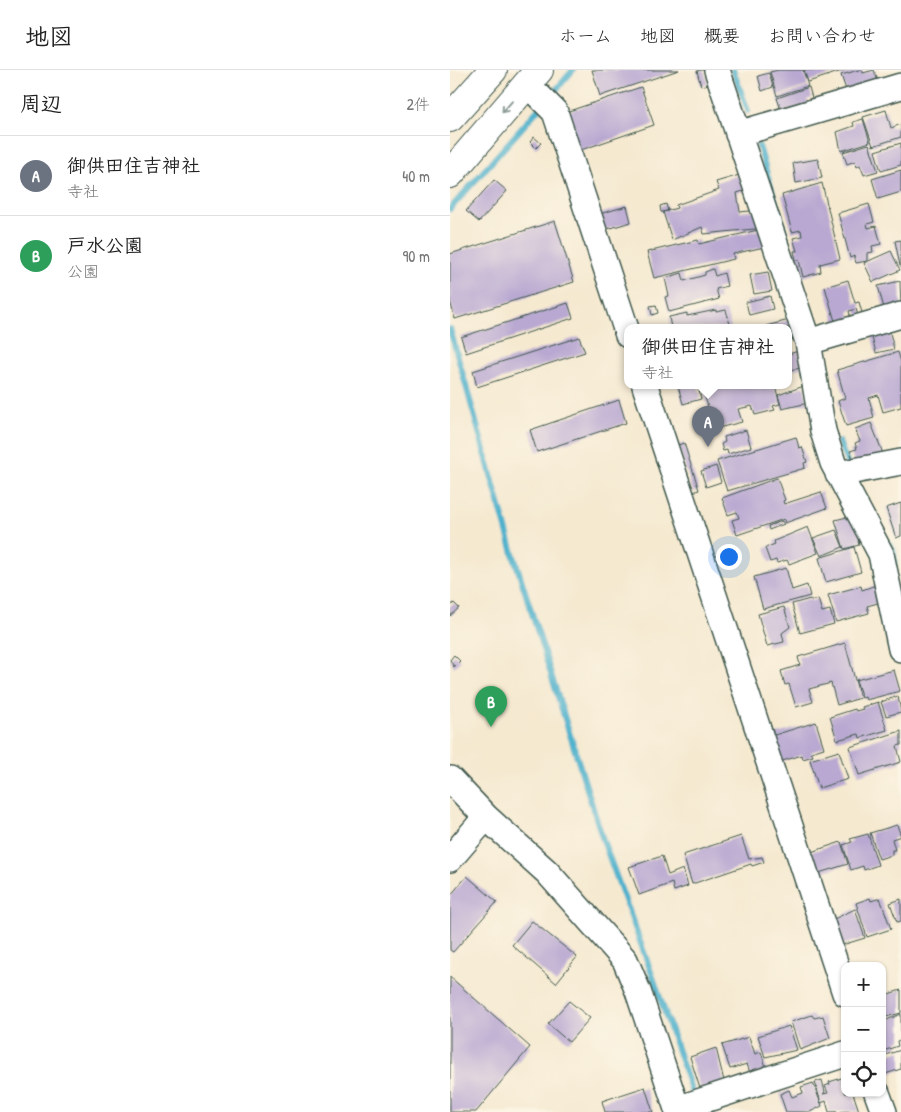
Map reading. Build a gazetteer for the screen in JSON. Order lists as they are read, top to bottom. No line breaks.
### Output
{"page":{"header":"地図","nav":["ホーム","地図","概要","お問い合わせ"],"heading":["周辺","2件"],"list":[{"mark":"A","name":"御供田住吉神社","note":"寺社","value":"40 m"},{"mark":"B","name":"戸水公園","note":"公園","value":"90 m"}],"popup":["御供田住吉神社","寺社"],"pins":["A","B"],"map_buttons":["+","−"]}}
